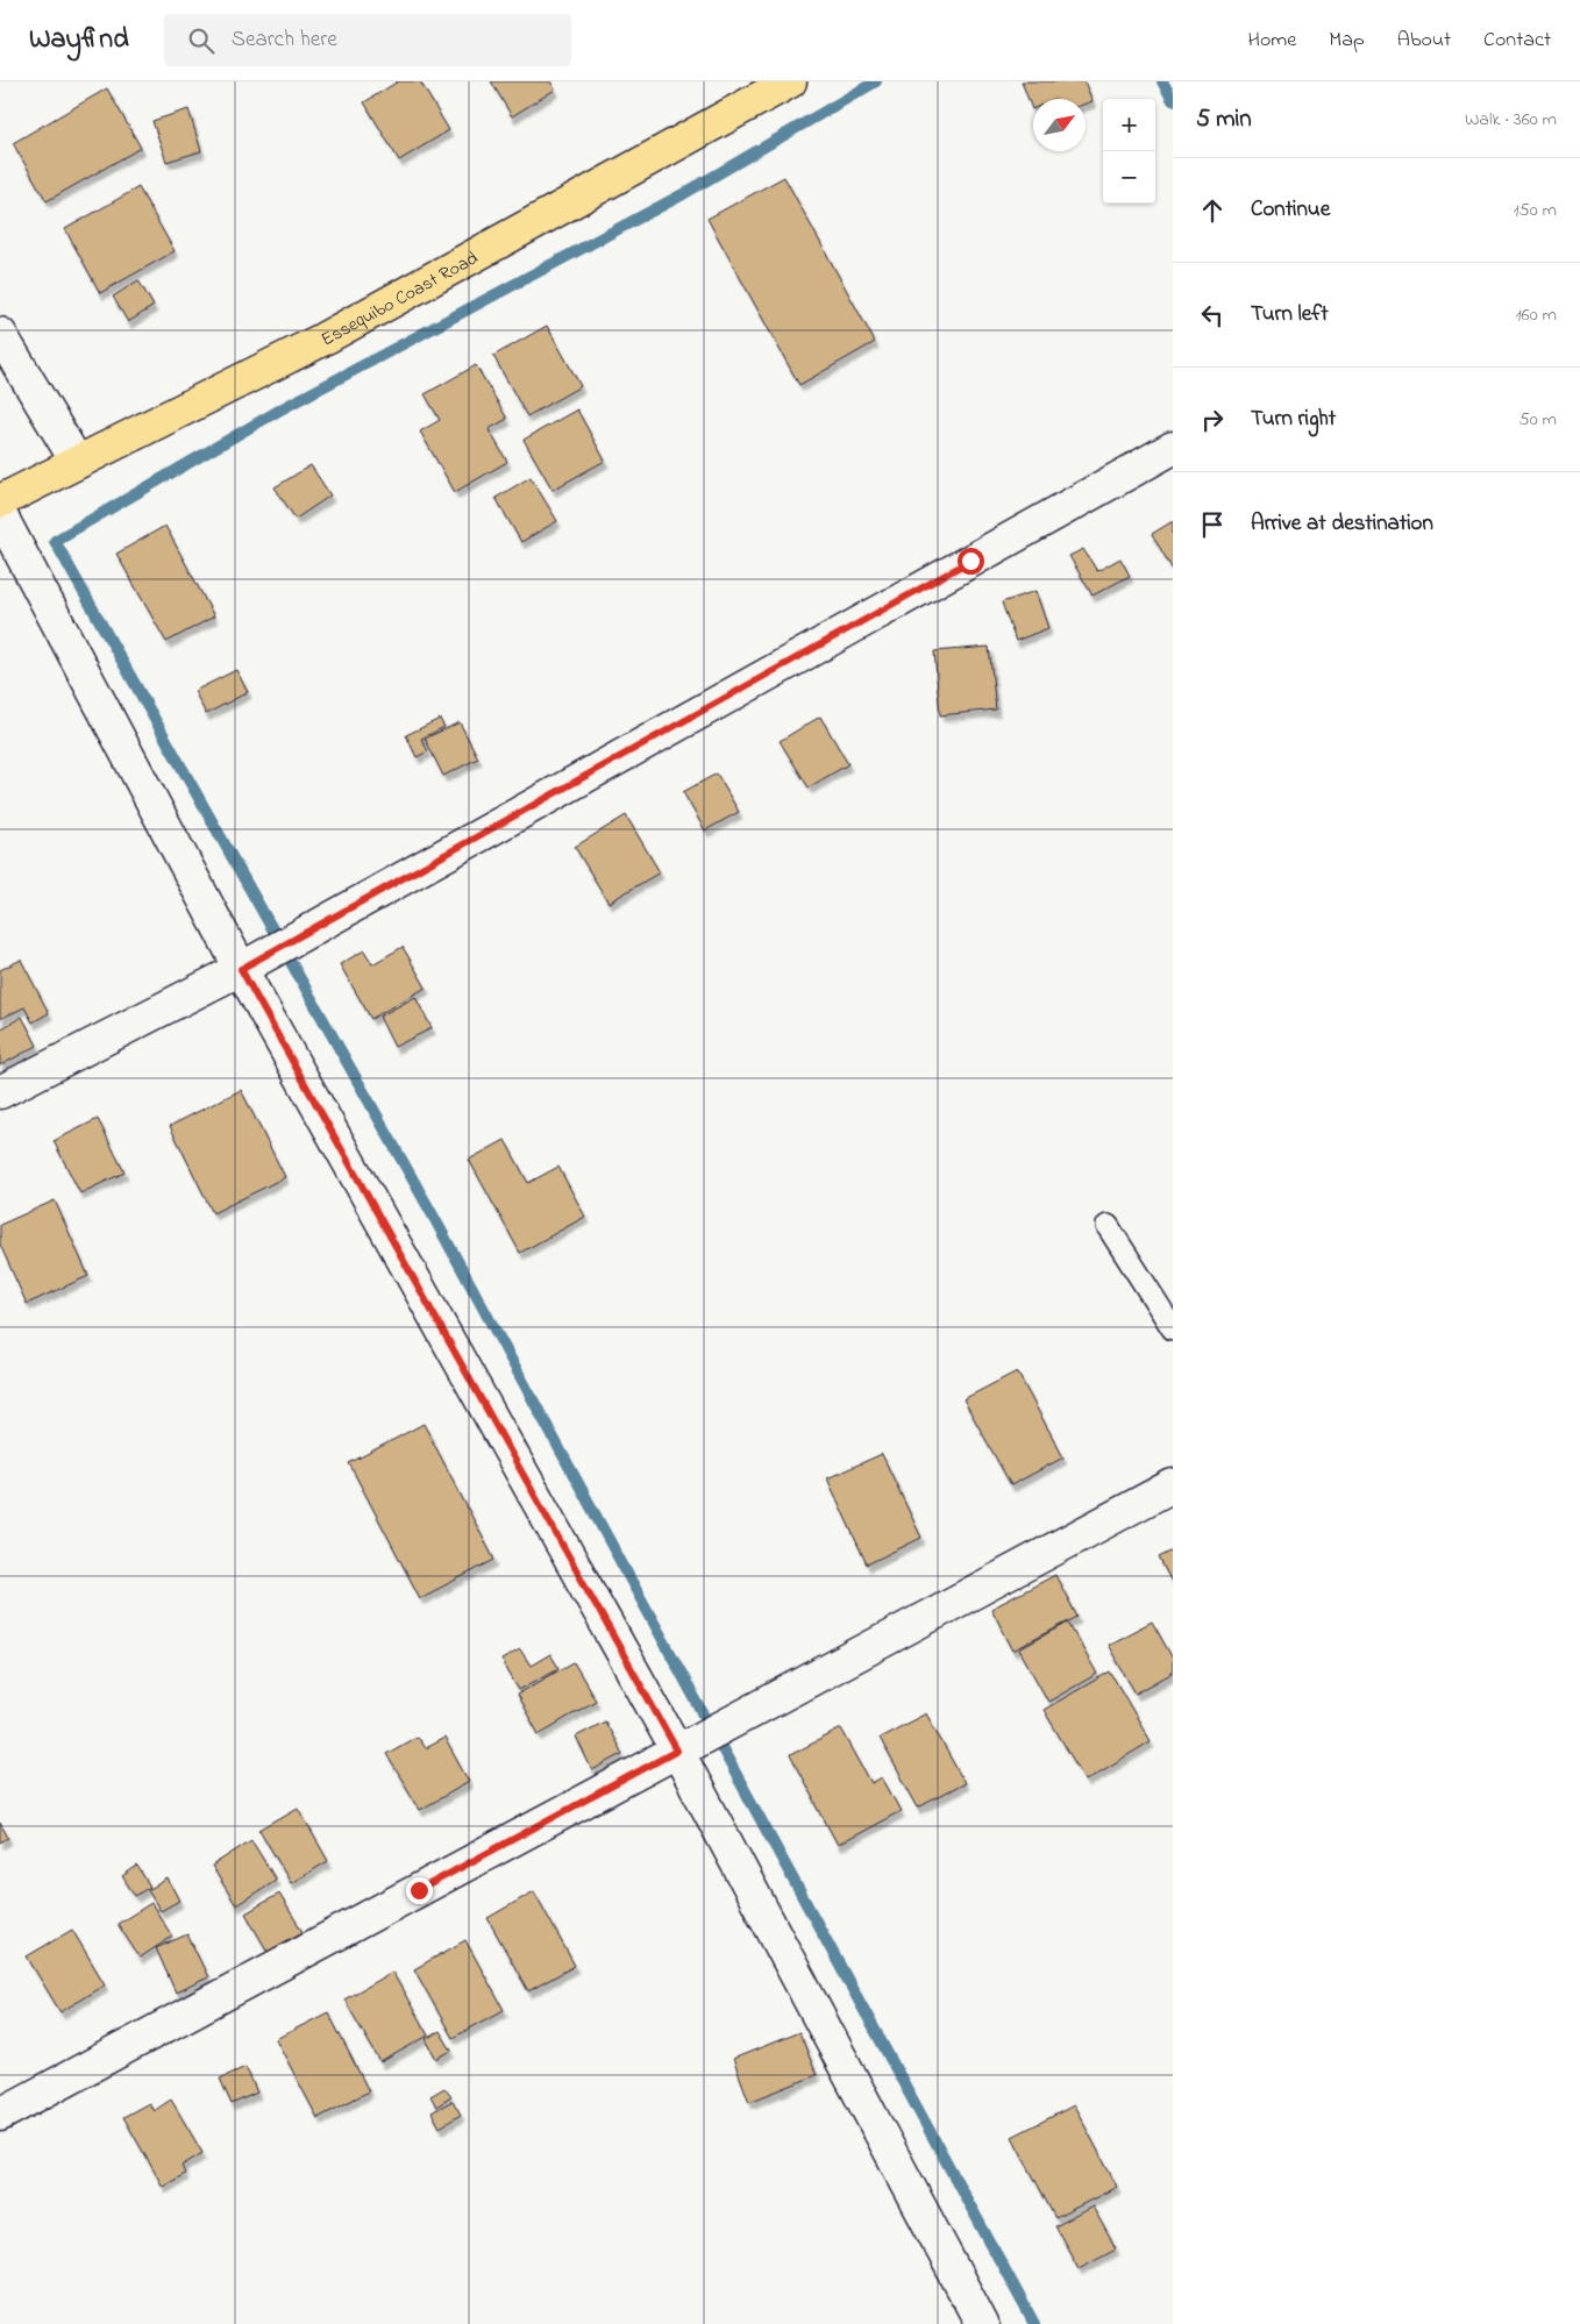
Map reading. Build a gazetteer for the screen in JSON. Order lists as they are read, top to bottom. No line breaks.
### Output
{"streets":{"main road":["Essequibo Coast Road"]},"north":"top right","page":{"header":"Wayfind","search":"Search here","nav":["Home","Map","About","Contact"],"heading":["5 min","Walk · 360 m"],"map_buttons":["+","−"],"list":[["Continue","150 m"],["Turn left","160 m"],["Turn right","50 m"],"Arrive at destination"]}}
